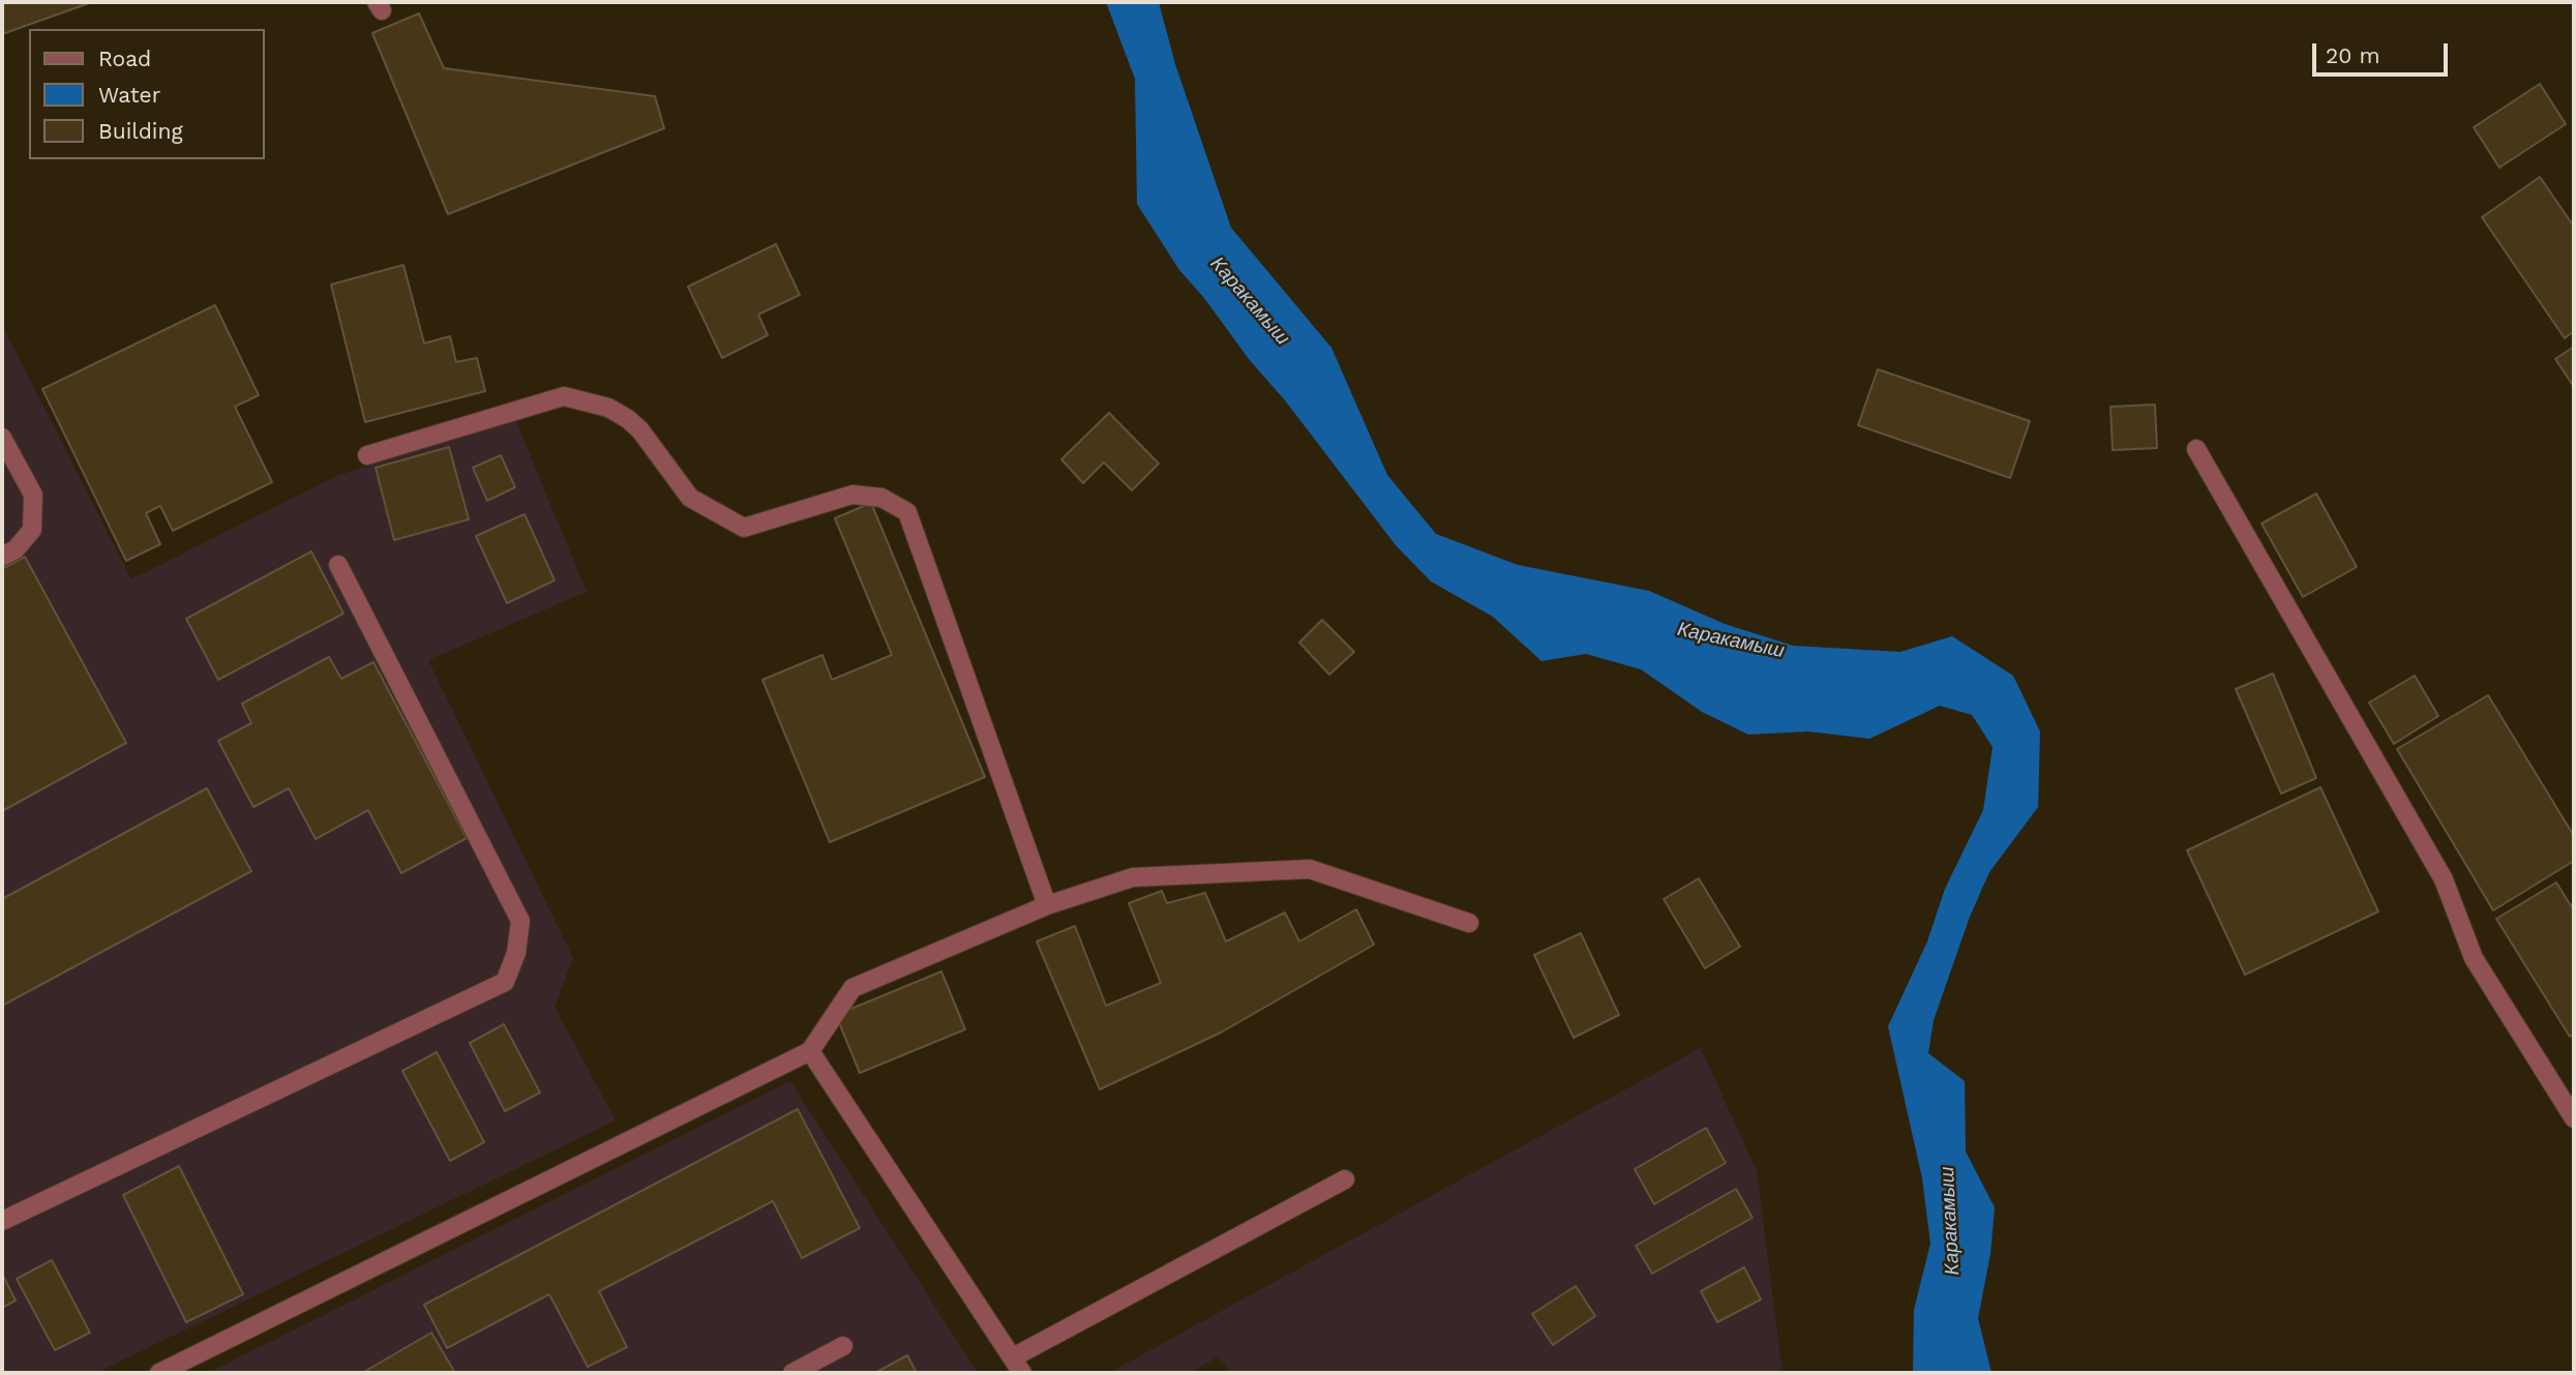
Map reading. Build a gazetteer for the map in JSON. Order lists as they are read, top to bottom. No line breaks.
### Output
{"water":["Каракамыш"],"legend":["Road","Water","Building"],"scale_bar":"20 m"}
